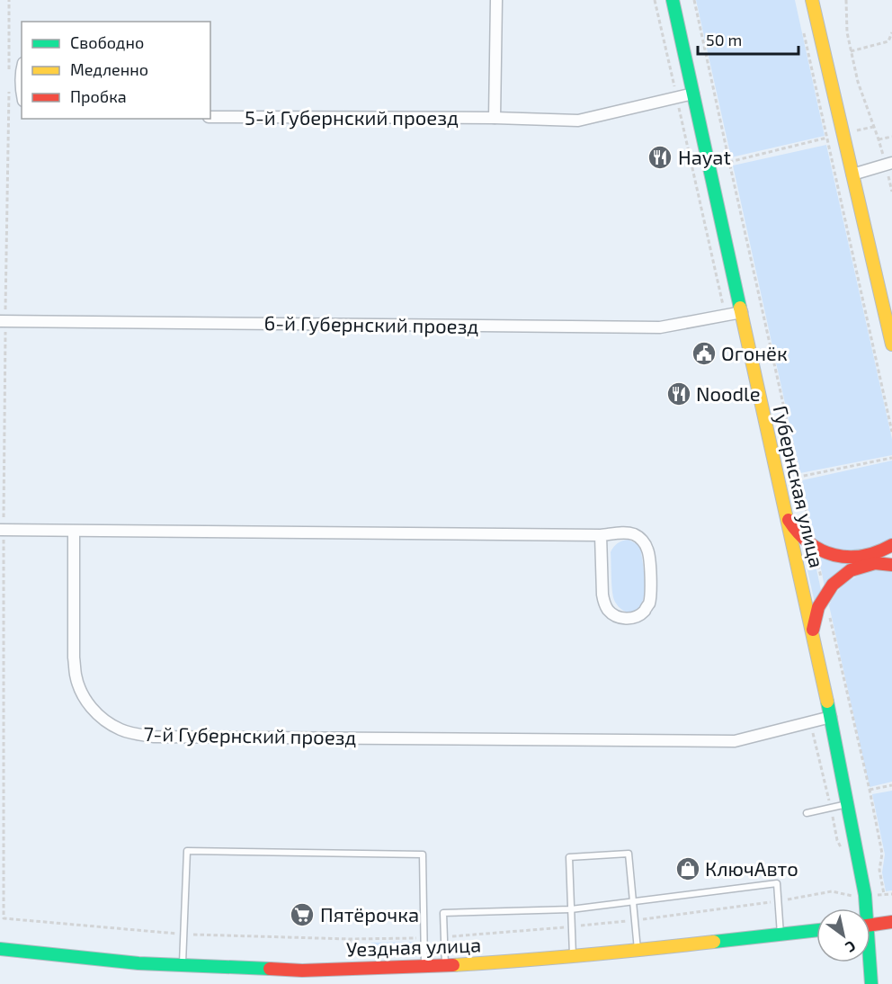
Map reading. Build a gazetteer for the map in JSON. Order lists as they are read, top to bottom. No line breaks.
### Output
{"streets":{"street":["5-й Губернский проезд","6-й Губернский проезд","Губернская улица","7-й Губернский проезд","Уездная улица"]},"crossings":[["5-й Губернский проезд","Губернская улица"],["6-й Губернский проезд","Губернская улица"],["Губернская улица","7-й Губернский проезд"]],"places":{"restaurant":["Hayat","Noodle"],"public building":["Огонёк"],"shop":["КлючАвто"],"supermarket":["Пятёрочка"]},"legend":["Свободно","Медленно","Пробка"],"scale_bar":"50 m","north":"bottom right"}
